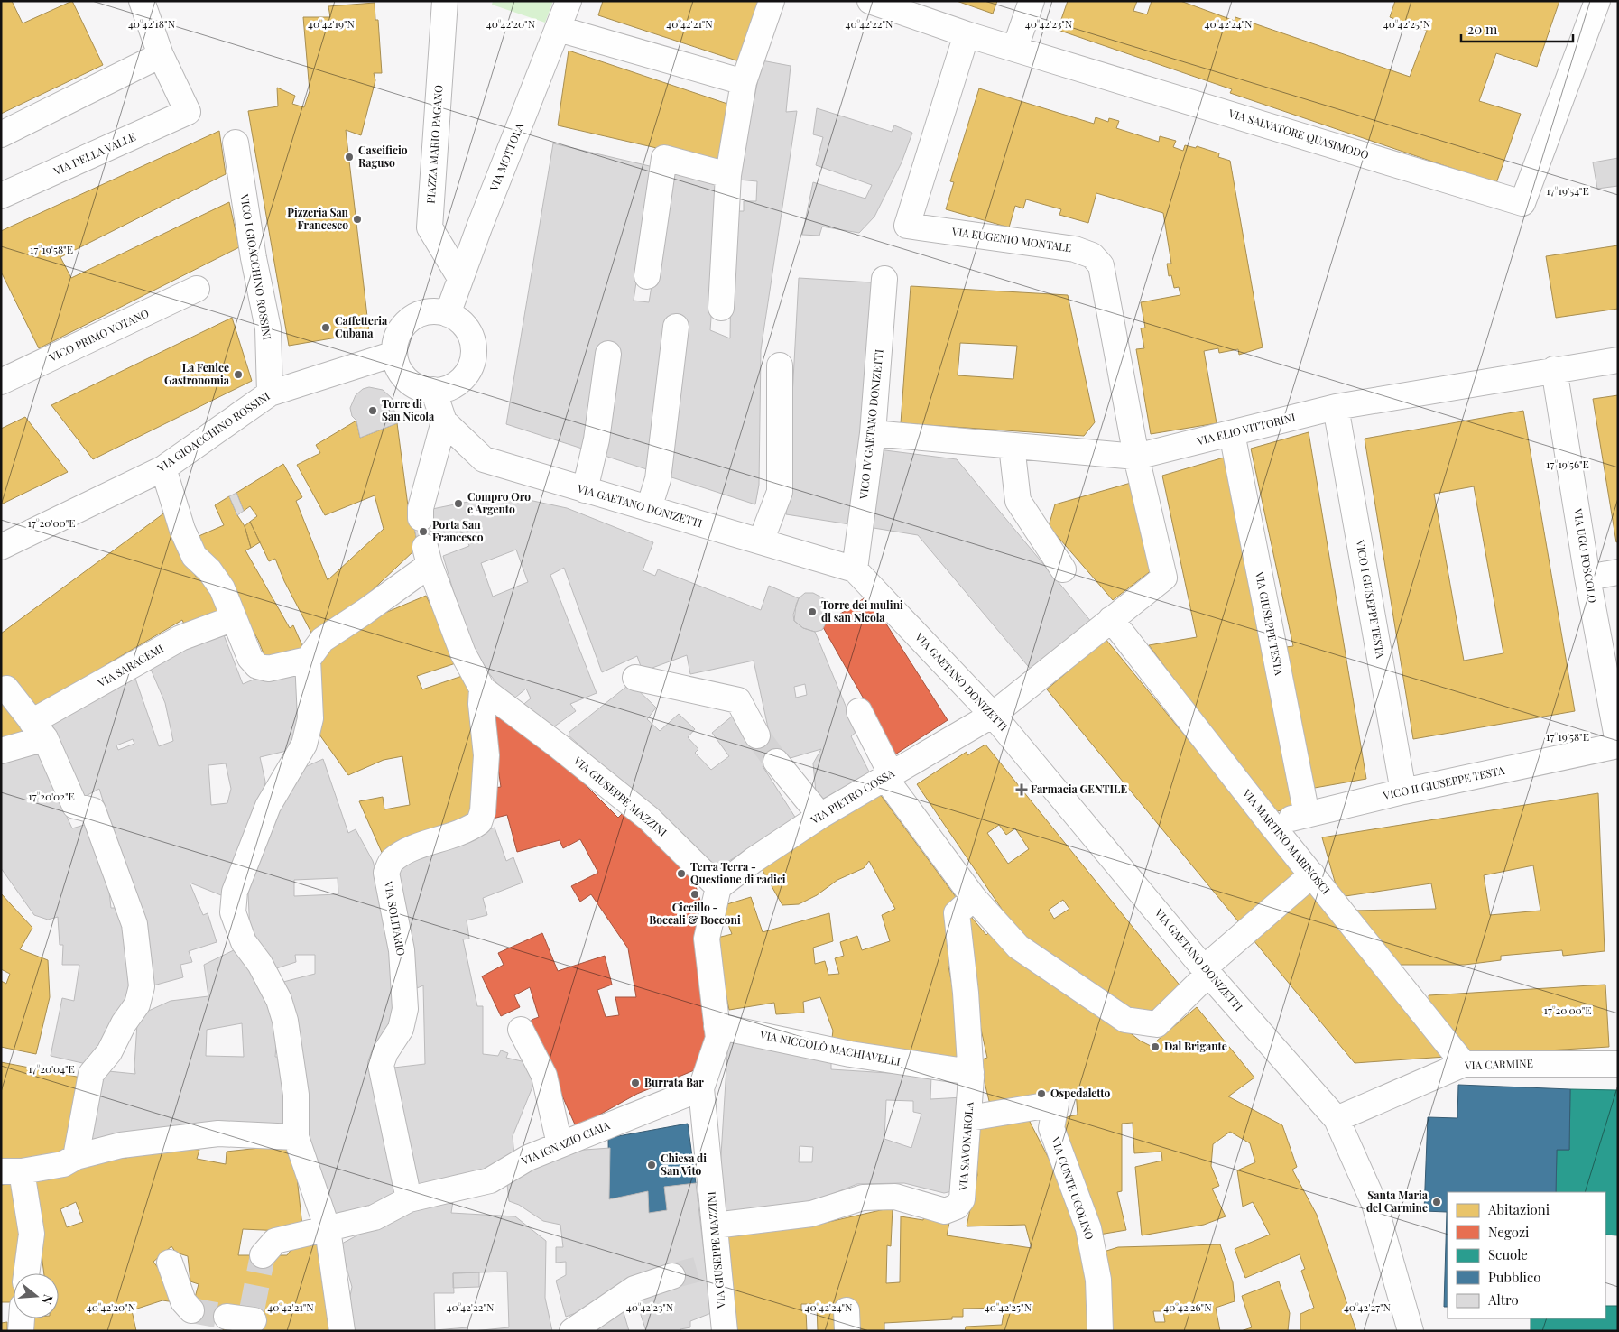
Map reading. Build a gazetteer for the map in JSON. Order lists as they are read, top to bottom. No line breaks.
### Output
{"streets":{"street":["VIA SALVATORE QUASIMODO","PIAZZA MARIO PAGANO","VIA DELLA VALLE","VIA MOTTOLA","VIA EUGENIO MONTALE","VICO I GIOACCHINO ROSSINI","VICO PRIMO VOTANO","VICO IV GAETANO DONIZETTI","VIA ELIO VITTORINI","VIA GIOACCHINO ROSSINI","VIA GAETANO DONIZETTI","VIA UGO FOSCOLO","VICO I GIUSEPPE TESTA","VIA GIUSEPPE TESTA","VIA SARACEMI","VICO II GIUSEPPE TESTA","VIA GIUSEPPE MAZZINI","VIA PIETRO COSSA","VIA MARTINO MARINOSCI","VIA SOLITARIO","VIA NICCOLÒ MACHIAVELLI","VIA CARMINE","VIA IGNAZIO CIAIA","VIA SAVONAROLA","VIA CONTE UGOLINO"]},"crossings":[["VIA SALVATORE QUASIMODO","VIA EUGENIO MONTALE"],["PIAZZA MARIO PAGANO","VIA MOTTOLA"],["VIA MOTTOLA","VIA GIOACCHINO ROSSINI"],["VIA MOTTOLA","VIA GAETANO DONIZETTI"],["VIA EUGENIO MONTALE","VIA ELIO VITTORINI"],["VIA EUGENIO MONTALE","VIA PIETRO COSSA"],["VICO I GIOACCHINO ROSSINI","VIA GIOACCHINO ROSSINI"],["VICO IV GAETANO DONIZETTI","VIA ELIO VITTORINI"],["VICO IV GAETANO DONIZETTI","VIA GAETANO DONIZETTI"],["VIA ELIO VITTORINI","VIA UGO FOSCOLO"],["VIA ELIO VITTORINI","VICO I GIUSEPPE TESTA"],["VIA ELIO VITTORINI","VIA GIUSEPPE TESTA"],["VIA GIOACCHINO ROSSINI","VIA GAETANO DONIZETTI"],["VIA GAETANO DONIZETTI","VIA PIETRO COSSA"],["VIA GAETANO DONIZETTI","VIA CARMINE"],["VIA UGO FOSCOLO","VICO II GIUSEPPE TESTA"],["VICO I GIUSEPPE TESTA","VICO II GIUSEPPE TESTA"],["VIA GIUSEPPE TESTA","VICO II GIUSEPPE TESTA"],["VICO II GIUSEPPE TESTA","VIA MARTINO MARINOSCI"],["VIA GIUSEPPE MAZZINI","VIA PIETRO COSSA"],["VIA GIUSEPPE MAZZINI","VIA SOLITARIO"],["VIA GIUSEPPE MAZZINI","VIA NICCOLÒ MACHIAVELLI"],["VIA GIUSEPPE MAZZINI","VIA IGNAZIO CIAIA"],["VIA GIUSEPPE MAZZINI","VIA SAVONAROLA"],["VIA PIETRO COSSA","VIA MARTINO MARINOSCI"],["VIA MARTINO MARINOSCI","VIA CARMINE"],["VIA SOLITARIO","VIA IGNAZIO CIAIA"],["VIA NICCOLÒ MACHIAVELLI","VIA SAVONAROLA"],["VIA SAVONAROLA","VIA CONTE UGOLINO"]],"places":{"other":["Caseificio Raguso","Pizzeria San Francesco","Caffetteria Cubana","La Fenice Gastronomia","Torre di San Nicola","Compro Oro e Argento","Porta San Francesco","Torre dei mulini di san Nicola","Terra Terra - Questione di radici","Ciccillo - Boccali & Bocconi","Dal Brigante","Burrata Bar","Ospedaletto","Chiesa di San Vito","Santa Maria del Carmine"],"health":["Farmacia GENTILE"]},"legend":["Abitazioni","Negozi","Scuole","Pubblico","Altro"],"scale_bar":"20 m","north":"right","coordinates":["40°42'18\"N","40°42'19\"N","40°42'20\"N","40°42'21\"N","40°42'22\"N","40°42'23\"N","40°42'24\"N","40°42'25\"N","17°19'54\"E","17°19'58\"E","17°19'56\"E","17°20'00\"E","17°20'02\"E","17°20'04\"E","40°42'26\"N","40°42'27\"N"]}
